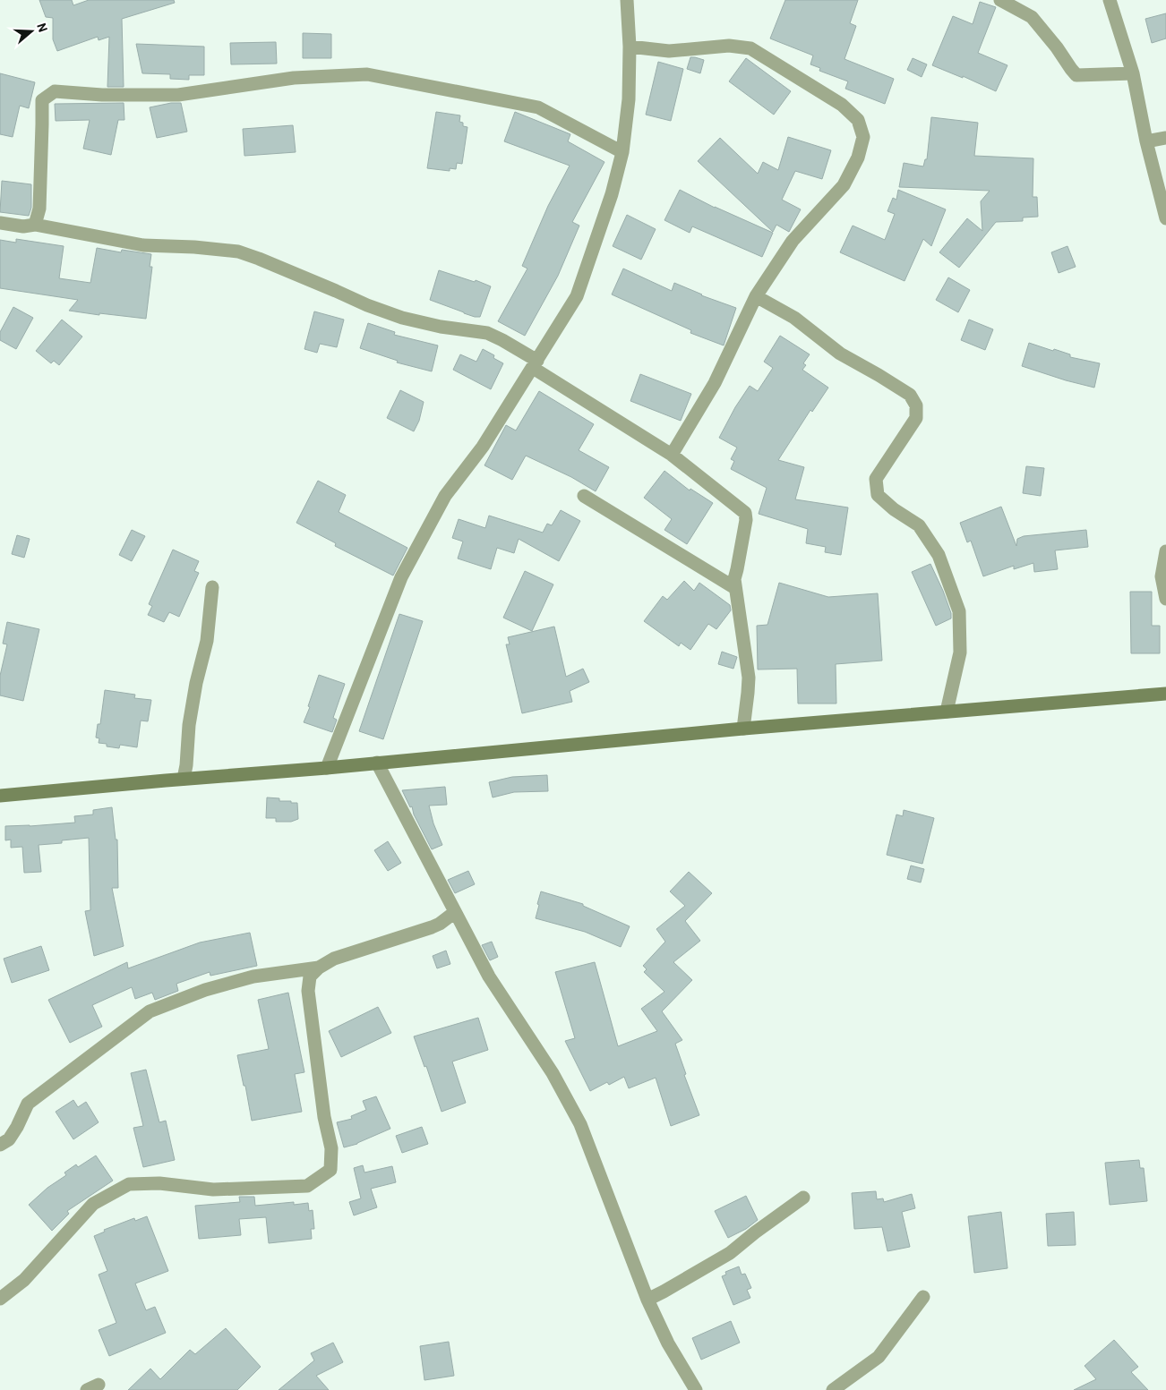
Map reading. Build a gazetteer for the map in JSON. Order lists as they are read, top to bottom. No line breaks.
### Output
{"north":"right"}
